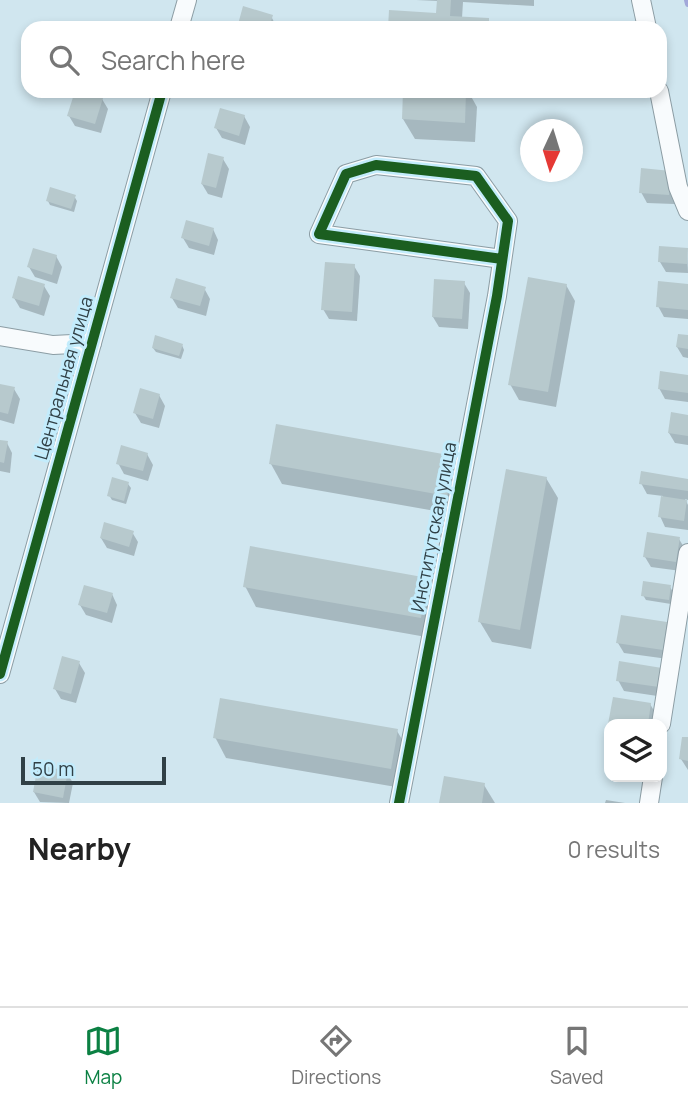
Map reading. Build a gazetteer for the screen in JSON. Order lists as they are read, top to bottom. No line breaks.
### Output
{"streets":{"street":["Центральная улица","Институтская улица"]},"scale_bar":"50 m","north":"bottom","page":{"search":"Search here","scale":"50 m","heading":["Nearby","0 results"],"nav":["Map","Directions","Saved"]}}
